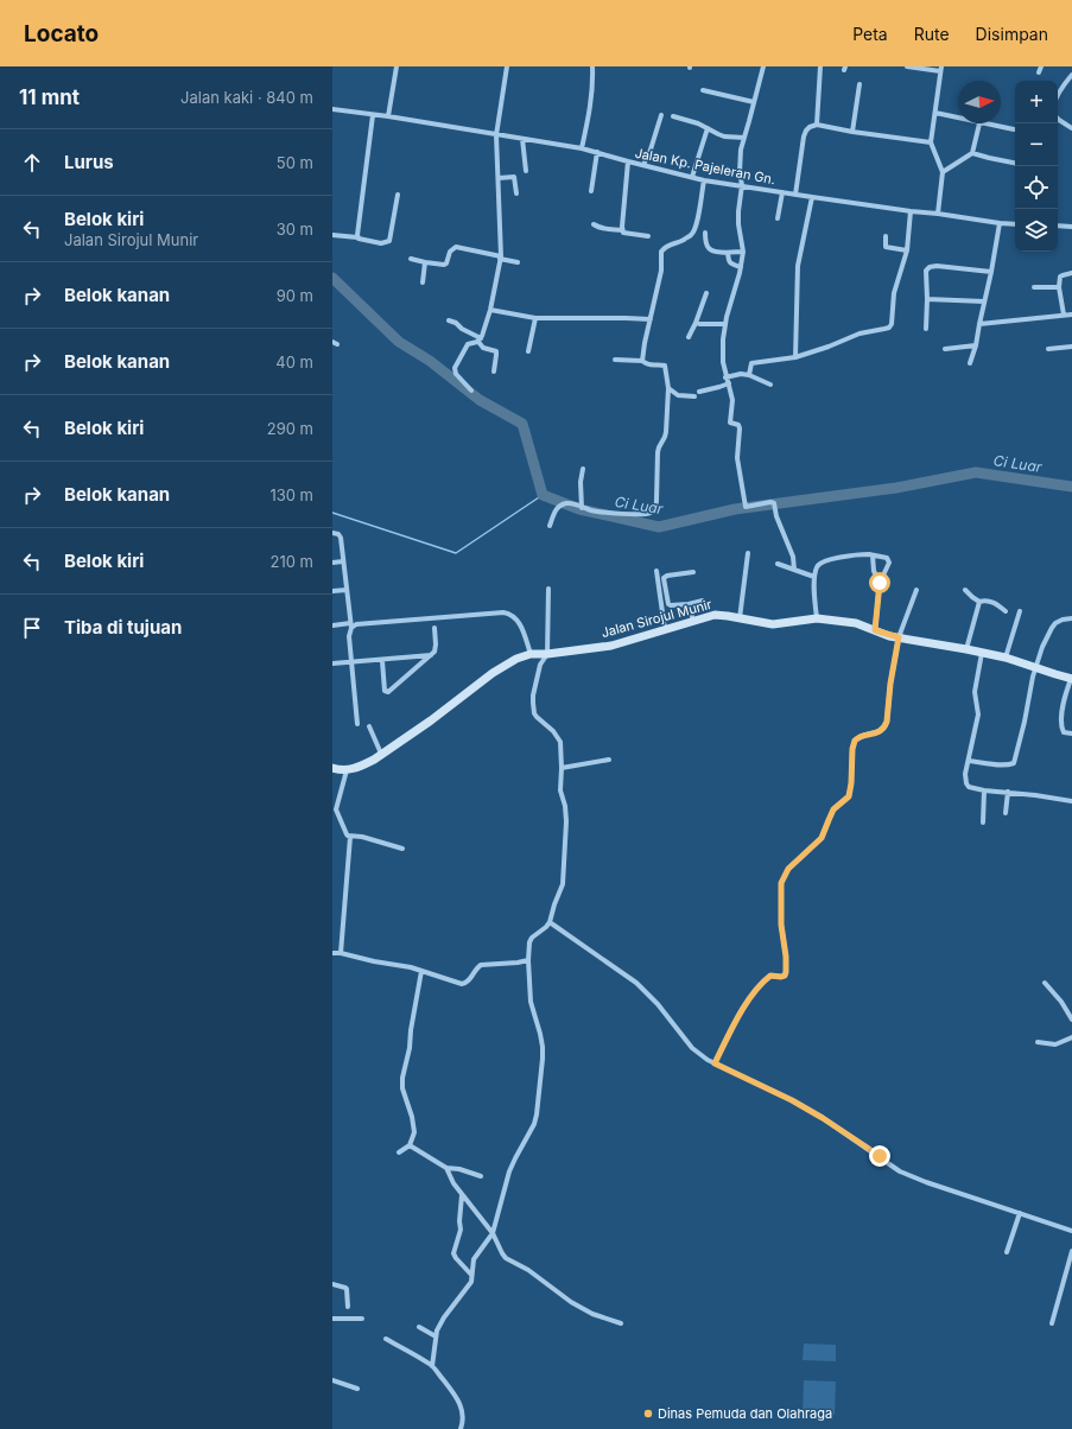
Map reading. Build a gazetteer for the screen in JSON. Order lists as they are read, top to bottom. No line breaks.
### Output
{"streets":{"street":["Jalan Kp. Pajeleran Gn.","Jalan Sirojul Munir"]},"water":["Ci Luar"],"places":["Dinas Pemuda dan Olahraga"],"north":"right","page":{"header":"Locato","nav":["Peta","Rute","Disimpan"],"heading":["11 mnt","Jalan kaki · 840 m"],"map_buttons":["+","−"],"list":[["Lurus","50 m"],["Belok kiri","Jalan Sirojul Munir","30 m"],["Belok kanan","90 m"],["Belok kanan","40 m"],["Belok kiri","290 m"],["Belok kanan","130 m"],["Belok kiri","210 m"],"Tiba di tujuan"]}}
